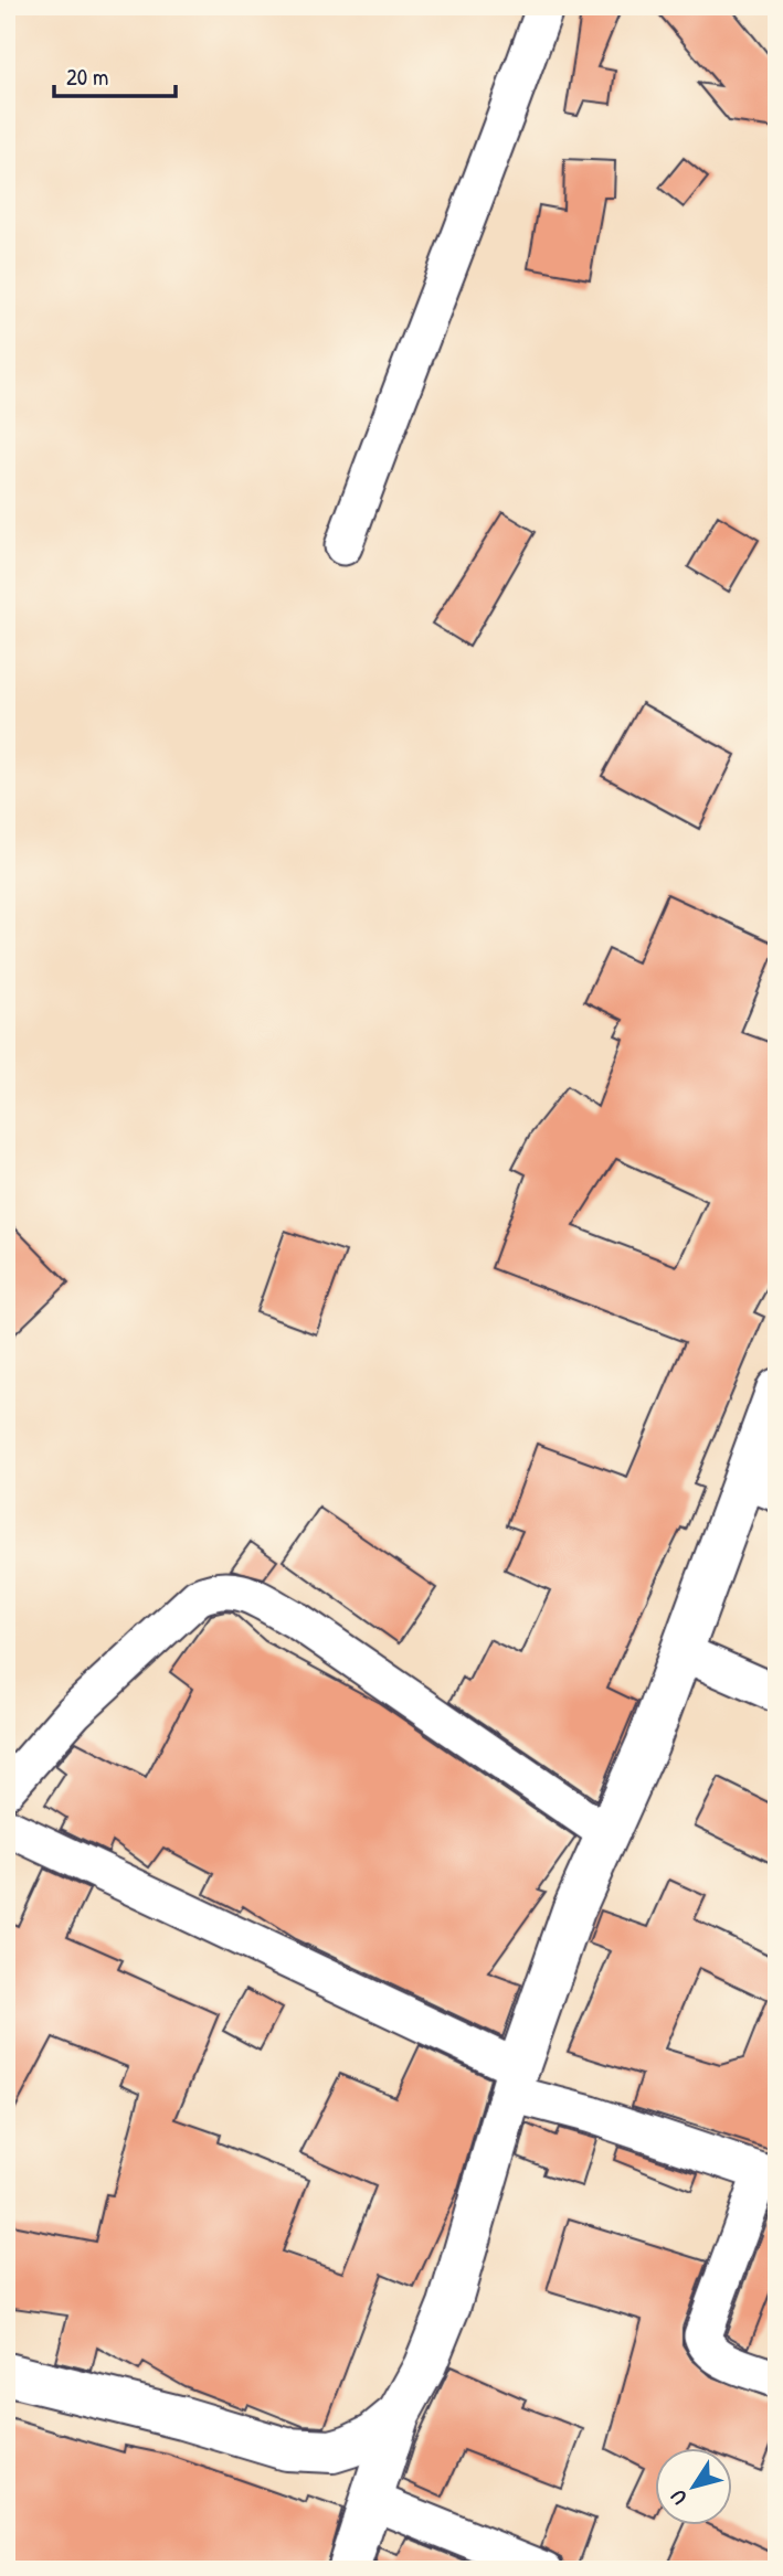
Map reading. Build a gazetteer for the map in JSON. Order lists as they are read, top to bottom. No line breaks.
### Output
{"scale_bar":"20 m","north":"bottom left"}
